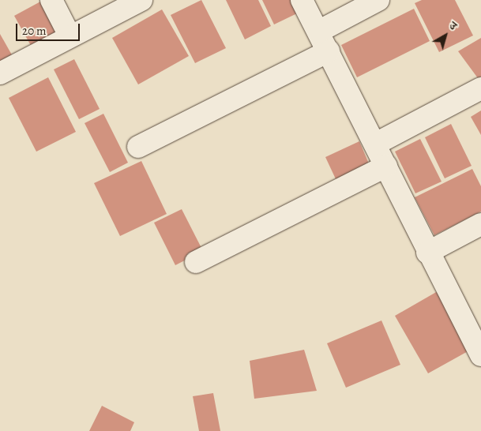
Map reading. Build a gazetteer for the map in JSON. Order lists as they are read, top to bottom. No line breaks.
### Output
{"scale_bar":"20 m","north":"top right"}
